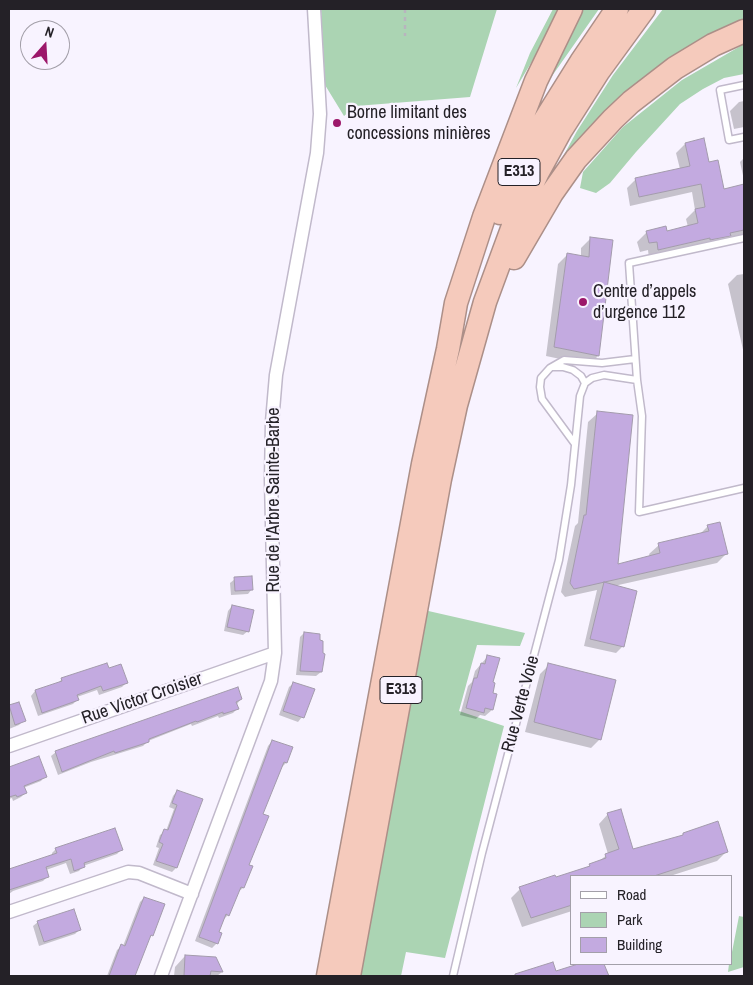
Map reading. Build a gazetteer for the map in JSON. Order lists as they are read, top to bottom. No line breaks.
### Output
{"streets":{"highway":["E313"],"street":["Rue de l'Arbre Sainte-Barbe","Rue Victor Croisier"],"lane":["Rue Verte Voie"]},"crossings":[["Rue de l'Arbre Sainte-Barbe","Rue Victor Croisier"]],"places":["Borne limitant des concessions minières","Centre d’appels d’urgence 112"],"legend":["Road","Park","Building"],"north":"top"}
